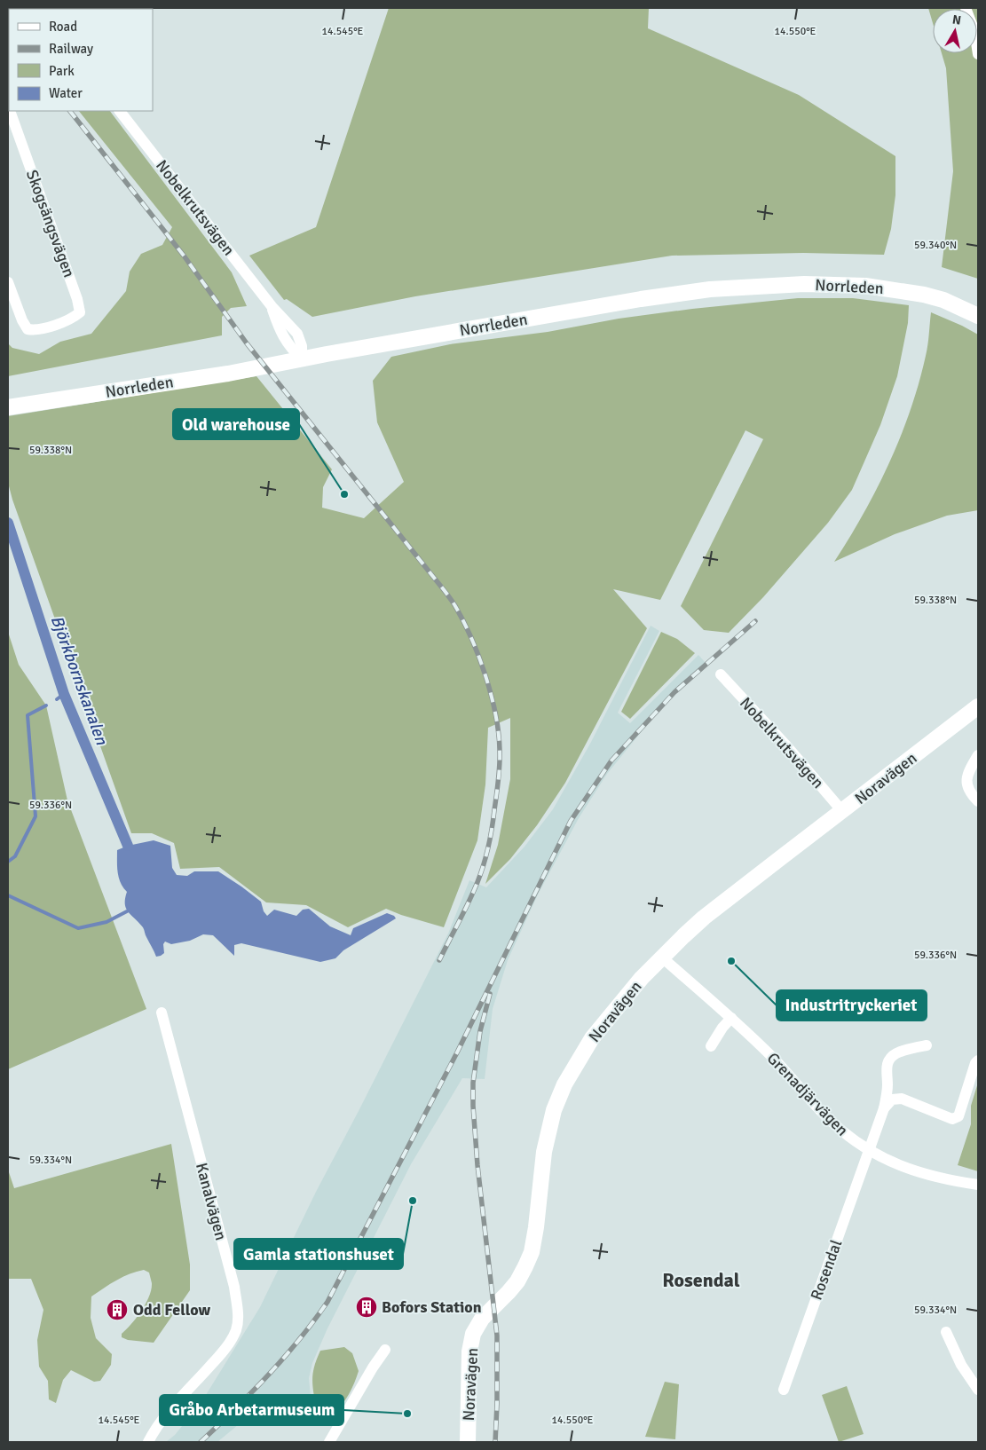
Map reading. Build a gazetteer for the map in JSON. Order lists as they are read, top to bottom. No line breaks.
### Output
{"streets":{"street":["Nobelkrutsvägen","Skogsängsvägen","Norrleden","Noravägen","Grenadjärvägen","Kanalvägen","Rosendal"]},"crossings":[["Nobelkrutsvägen","Norrleden"],["Nobelkrutsvägen","Noravägen"],["Noravägen","Grenadjärvägen"],["Grenadjärvägen","Rosendal"]],"districts":["Rosendal"],"water":["Björkbornskanalen"],"places":{"other":["Old warehouse","Industritryckeriet","Gamla stationshuset","Gråbo Arbetarmuseum"],"building":["Bofors Station","Odd Fellow"]},"legend":["Road","Railway","Park","Water"],"north":"top","coordinates":["14.545°E","14.550°E","59.340°N","59.338°N","59.336°N","59.334°N"]}
